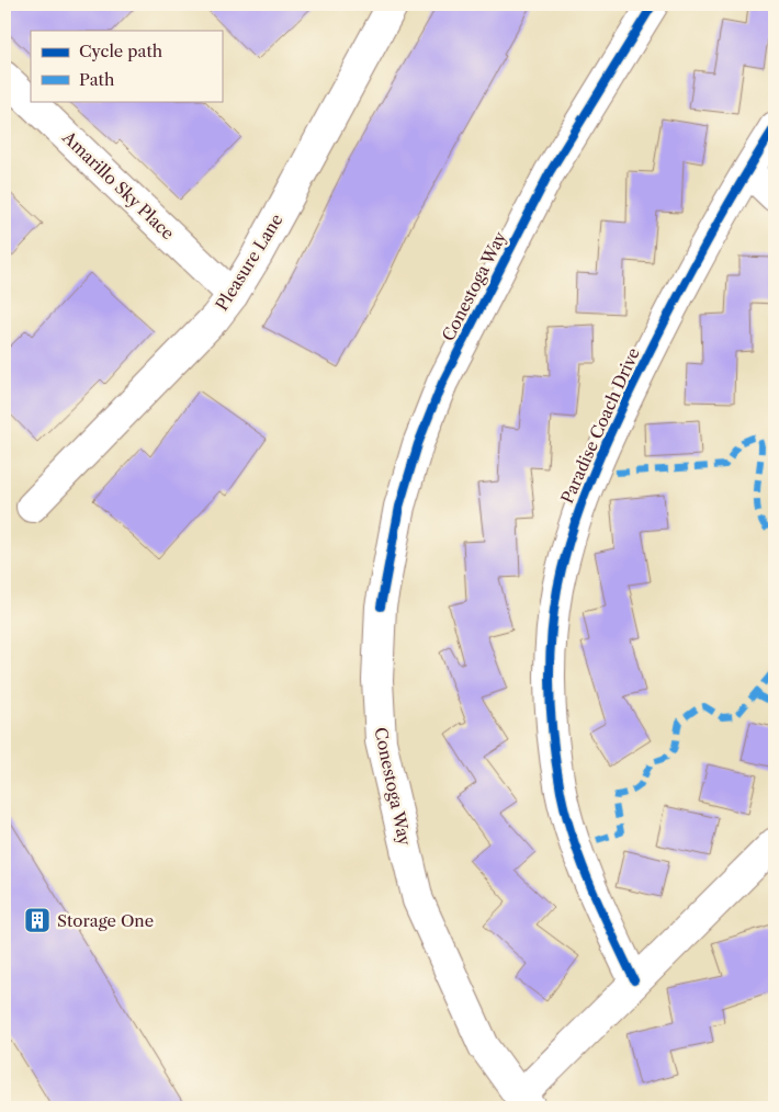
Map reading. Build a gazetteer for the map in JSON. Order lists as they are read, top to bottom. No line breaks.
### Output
{"streets":{"street":["Amarillo Sky Place","Pleasure Lane","Conestoga Way","Paradise Coach Drive"]},"crossings":[["Amarillo Sky Place","Pleasure Lane"]],"places":{"building":["Storage One"]},"legend":["Cycle path","Path"]}
